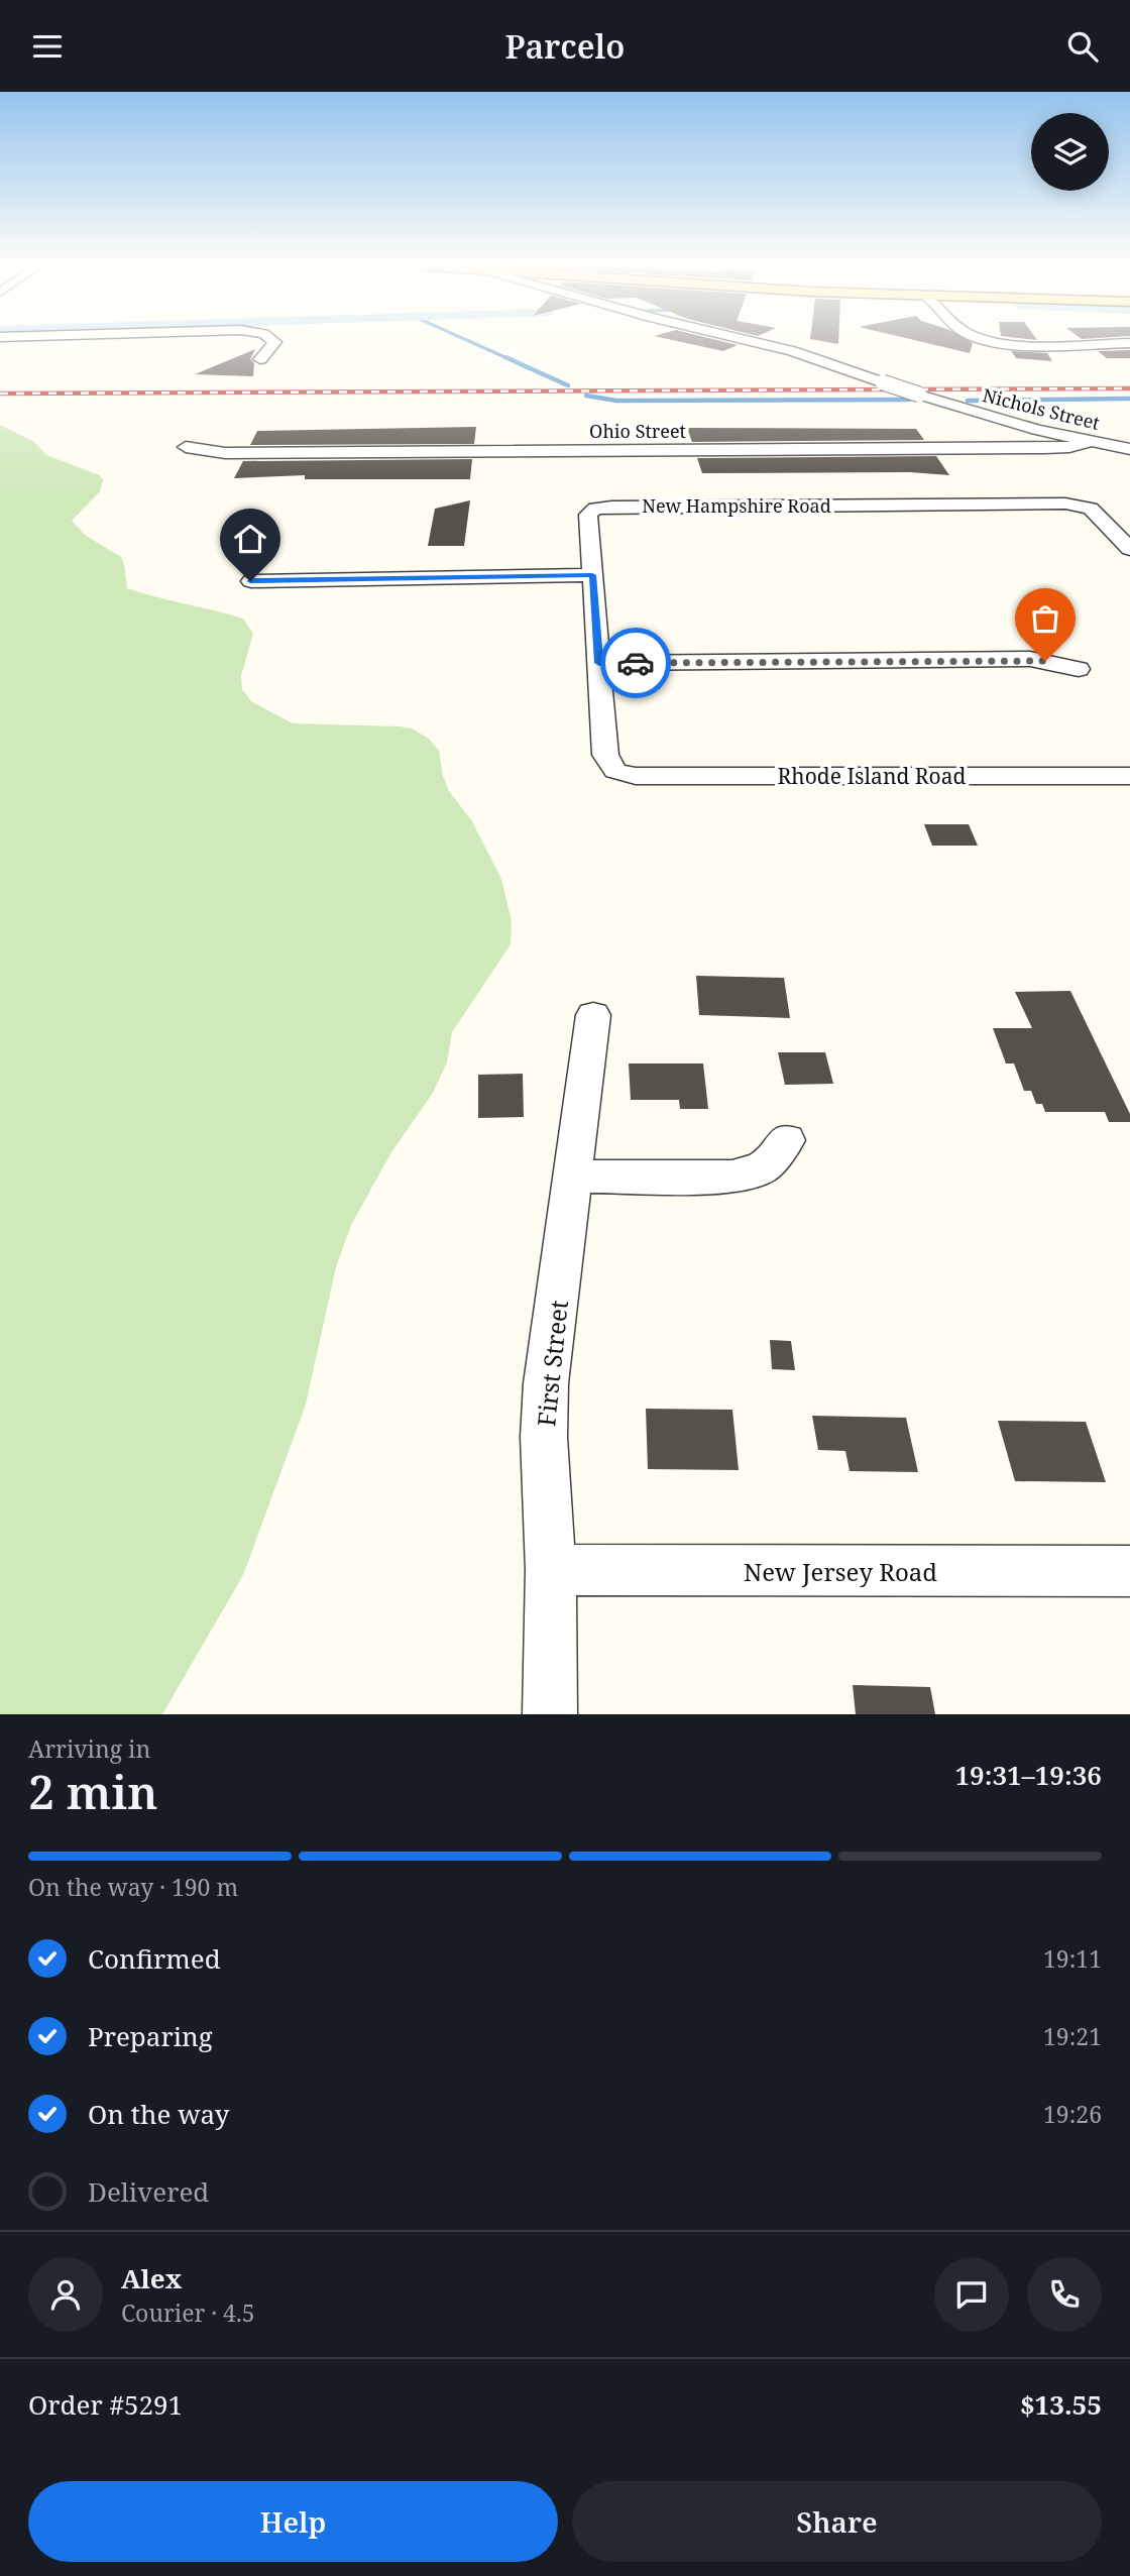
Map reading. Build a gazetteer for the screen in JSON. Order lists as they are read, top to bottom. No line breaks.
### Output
{"streets":{"street":["Nichols Street","Ohio Street","New Hampshire Road","Rhode Island Road","First Street","New Jersey Road"]},"crossings":[["Nichols Street","Ohio Street"],["New Hampshire Road","Rhode Island Road"],["First Street","New Jersey Road"]],"page":{"header":"Parcelo","heading":["2 min","Arriving in","19:31–19:36"],"panel":["Alex","Courier · 4.5","Order #5291","$13.55"],"bar":"On the way · 190 m","list":[["Confirmed","19:11"],["Preparing","19:21"],["On the way","19:26"],"Delivered"],"buttons":["Help","Share"]}}
